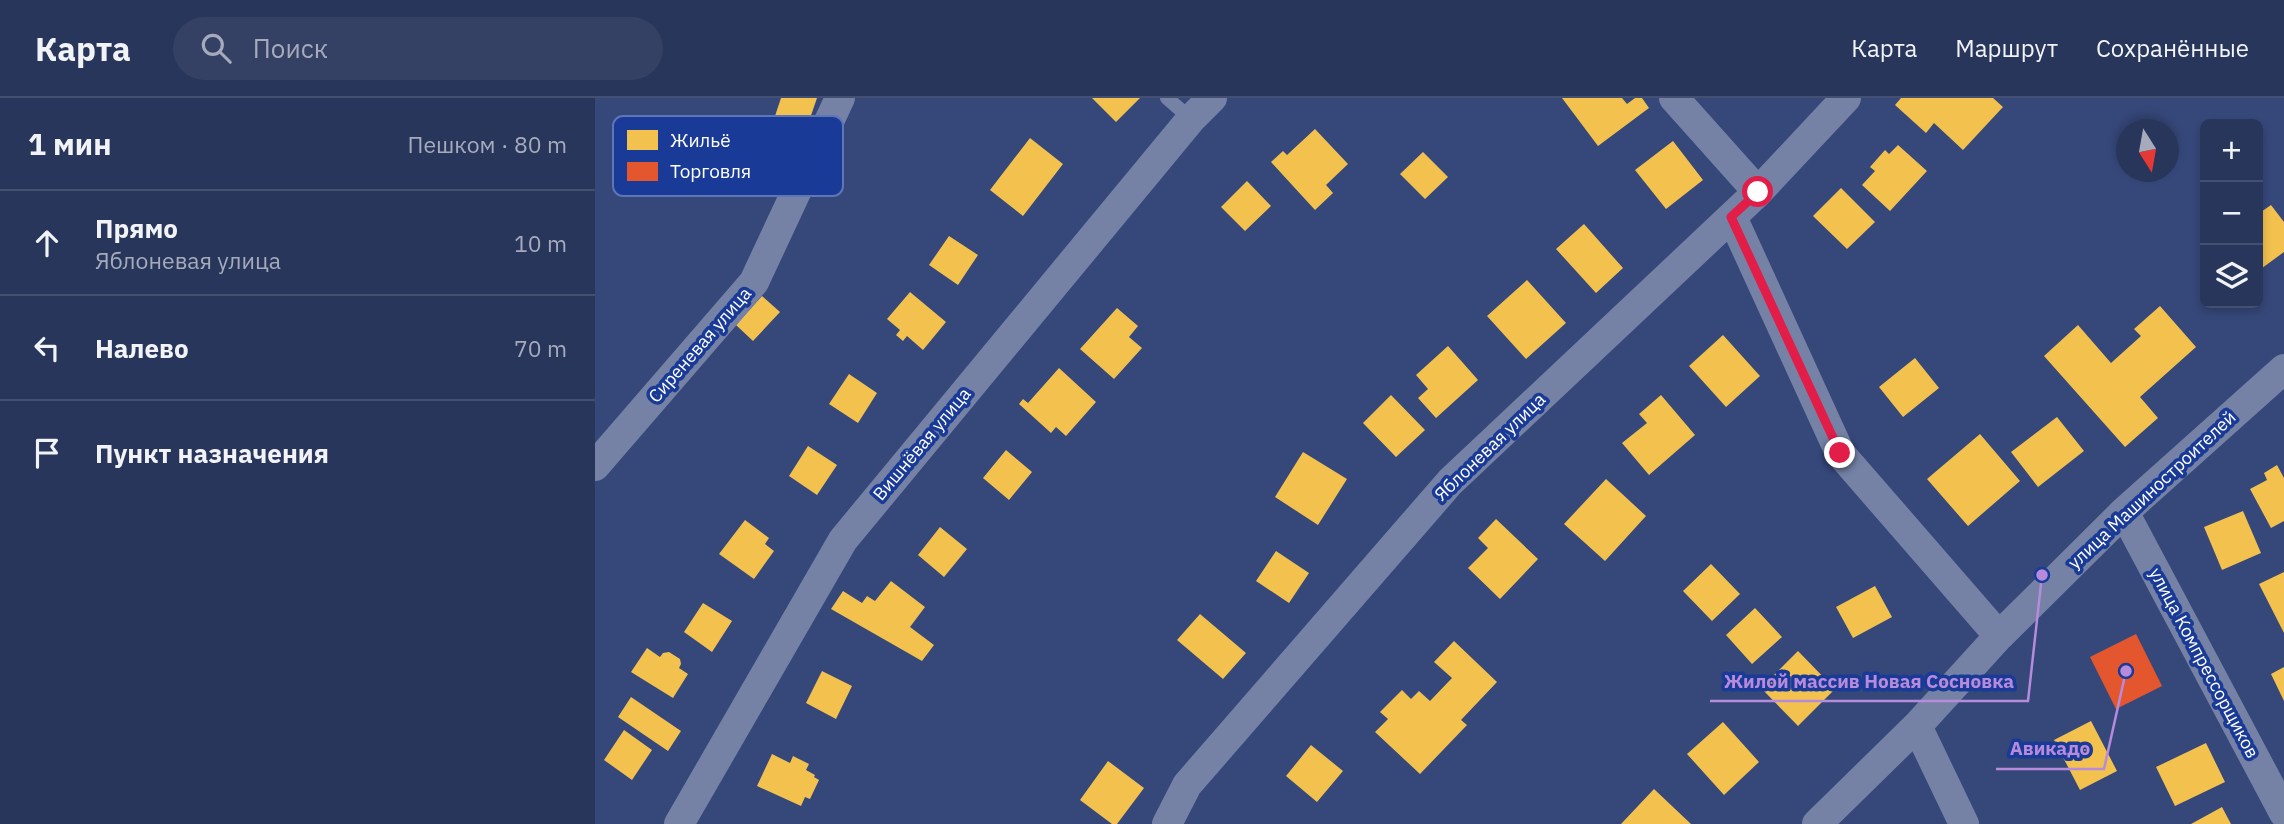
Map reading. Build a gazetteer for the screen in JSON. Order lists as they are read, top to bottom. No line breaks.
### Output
{"streets":{"street":["Сиреневая улица","Вишнёвая улица","Яблоневая улица","улица Машиностроителей","улица Компрессорщиков"]},"crossings":[["улица Машиностроителей","улица Компрессорщиков"]],"places":["Жилой массив Новая Сосновка","Авикадо"],"legend":["Жильё","Торговля"],"north":"bottom","page":{"header":"Карта","search":"Поиск","nav":["Карта","Маршрут","Сохранённые"],"heading":["1 мин","Пешком · 80 m"],"map_buttons":["+","−"],"list":[["Прямо","Яблоневая улица","10 m"],["Налево","70 m"],"Пункт назначения"]}}
